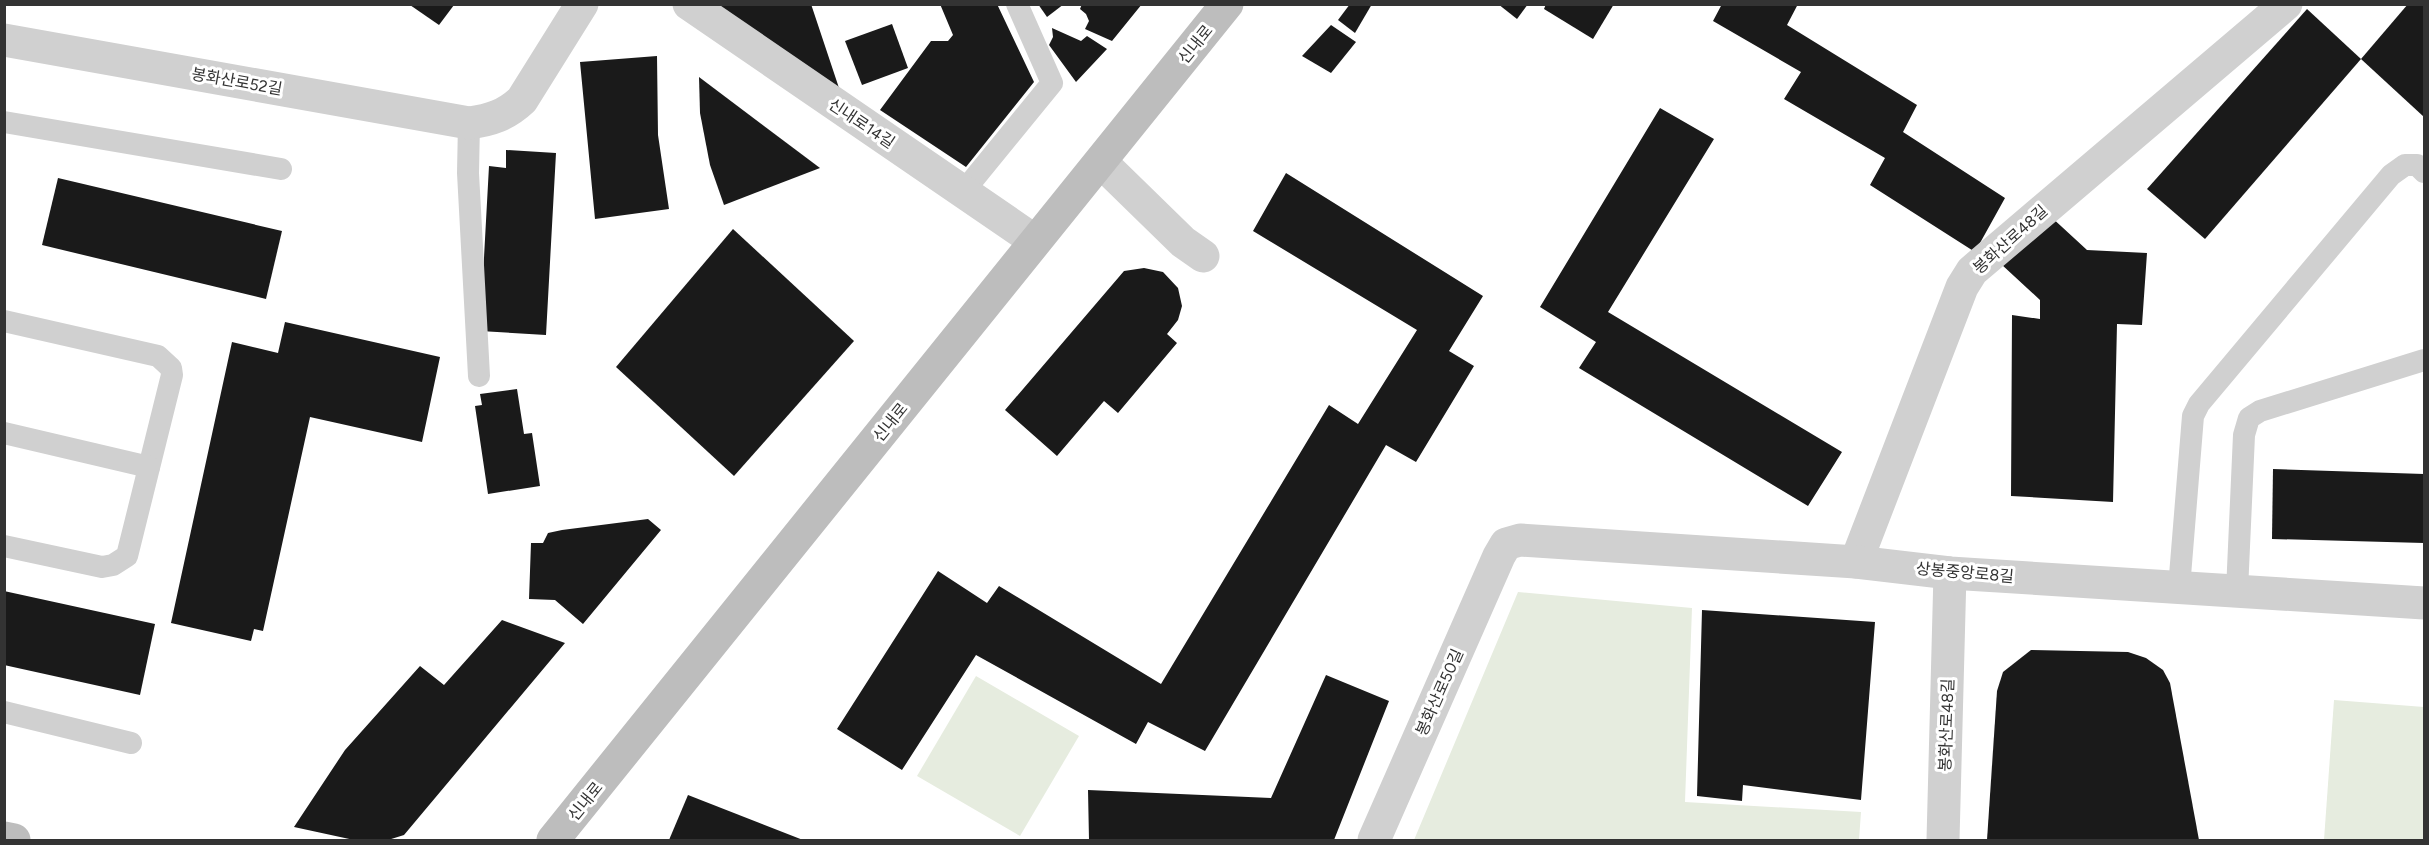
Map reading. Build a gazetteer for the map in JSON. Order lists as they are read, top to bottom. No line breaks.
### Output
{"streets":{"main road":["신내로"],"street":["봉화산로52길","신내로14길","봉화산로48길","상봉중앙로8길","봉화산로50길"]},"crossings":[["신내로","신내로14길"],["봉화산로48길","상봉중앙로8길"],["상봉중앙로8길","봉화산로50길"]]}
